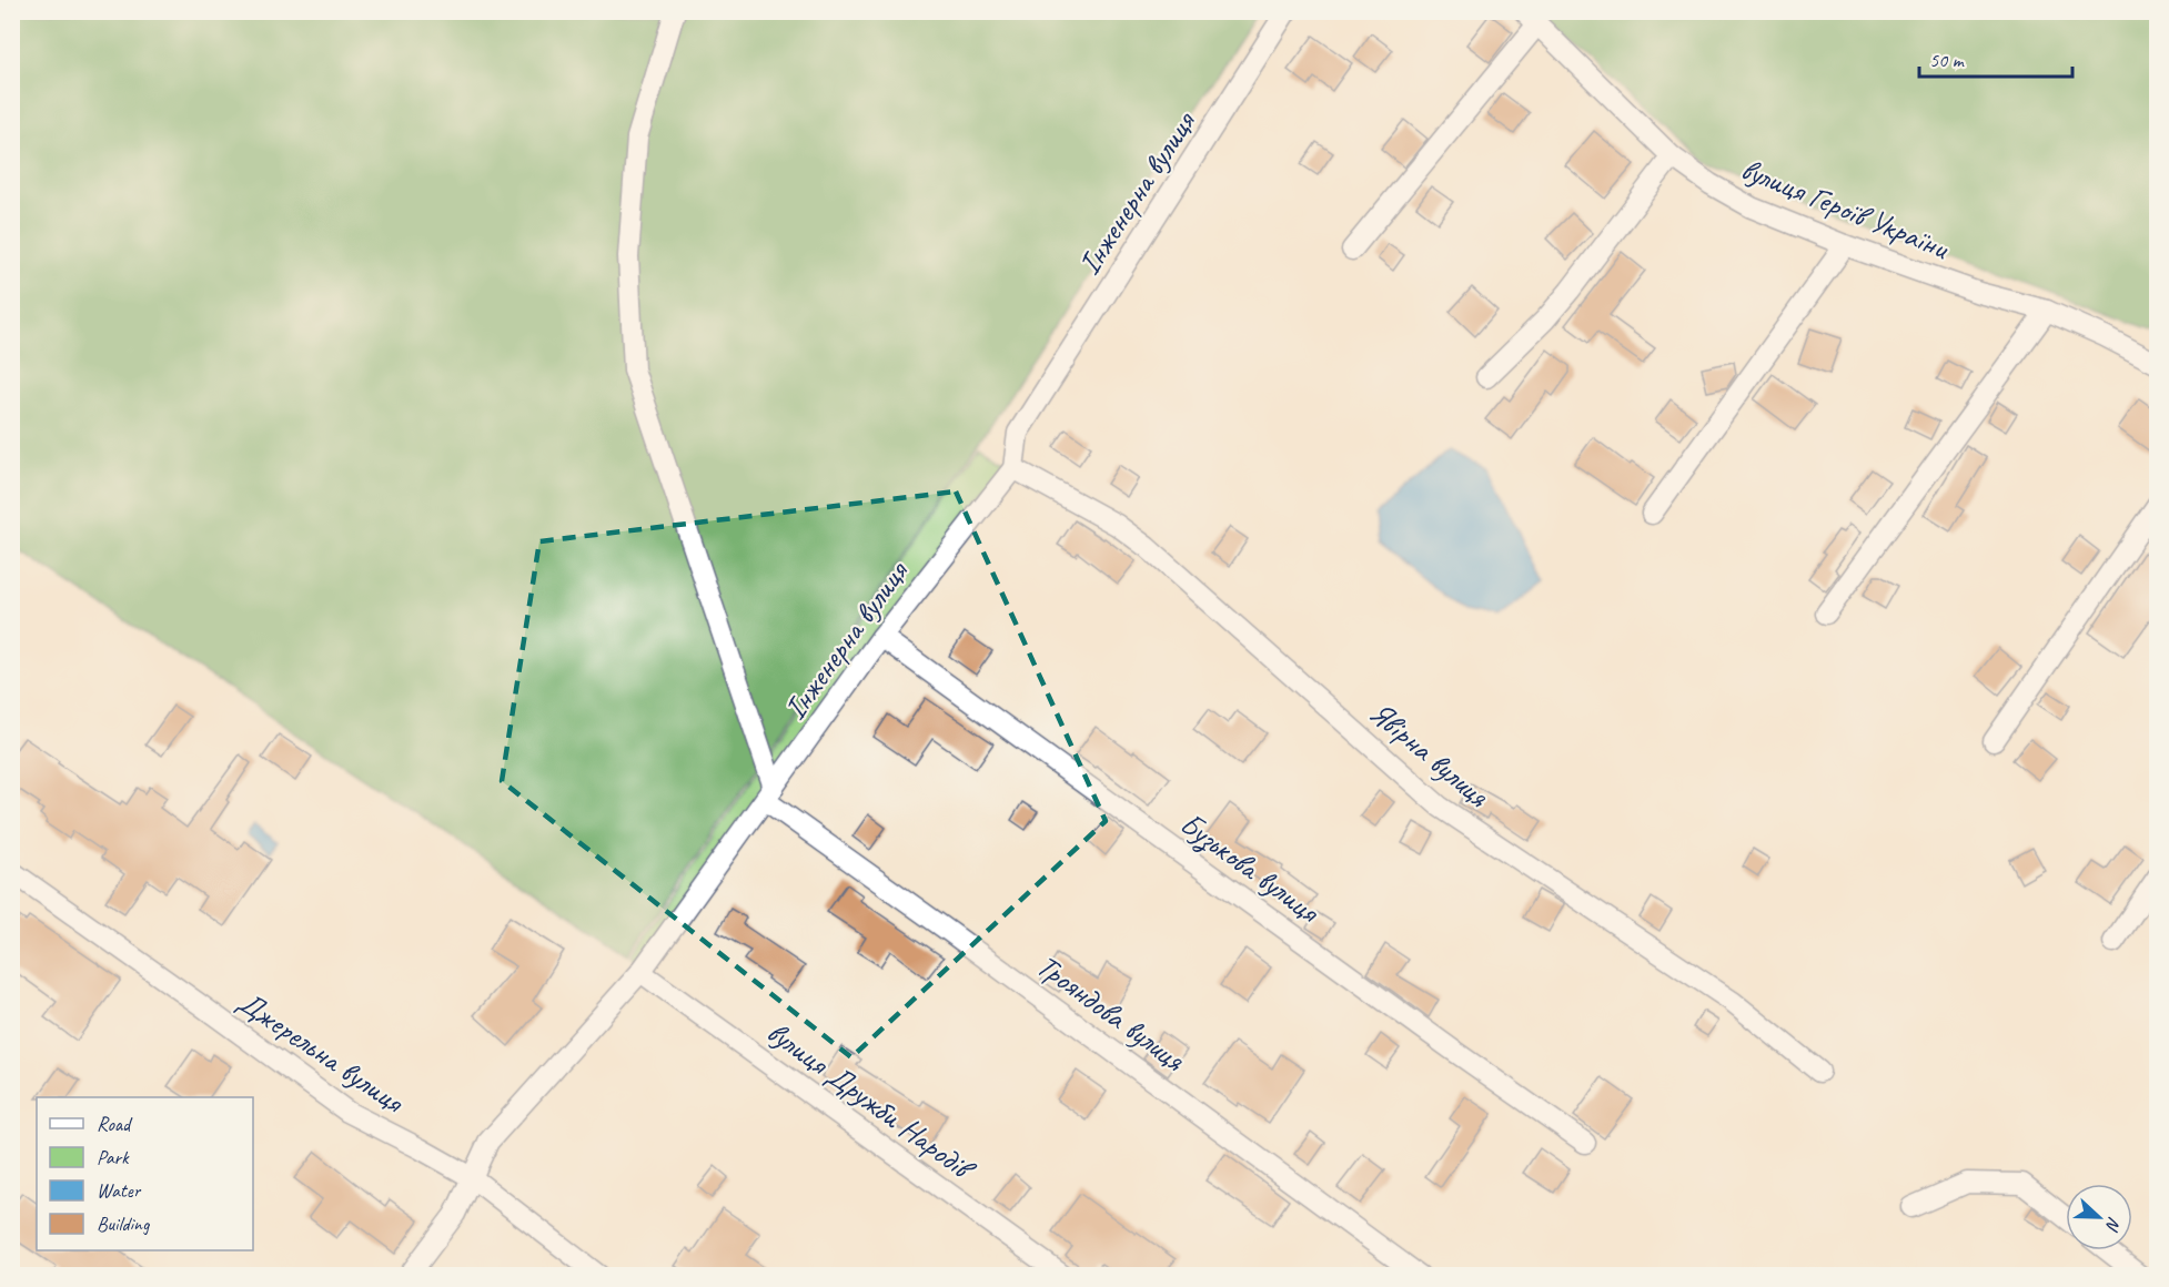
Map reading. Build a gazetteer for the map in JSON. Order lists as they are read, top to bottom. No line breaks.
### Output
{"streets":{"street":["Інженерна вулиця","вулиця Героїв України","Явірна вулиця","Бузькова вулиця","Трояндова вулиця","Джерельна вулиця","вулиця Дружби Народів"]},"crossings":[["Інженерна вулиця","Явірна вулиця"],["Інженерна вулиця","Бузькова вулиця"],["Інженерна вулиця","Трояндова вулиця"],["Інженерна вулиця","Джерельна вулиця"],["Інженерна вулиця","вулиця Дружби Народів"]],"legend":["Road","Park","Water","Building"],"scale_bar":"50 m","north":"right"}
